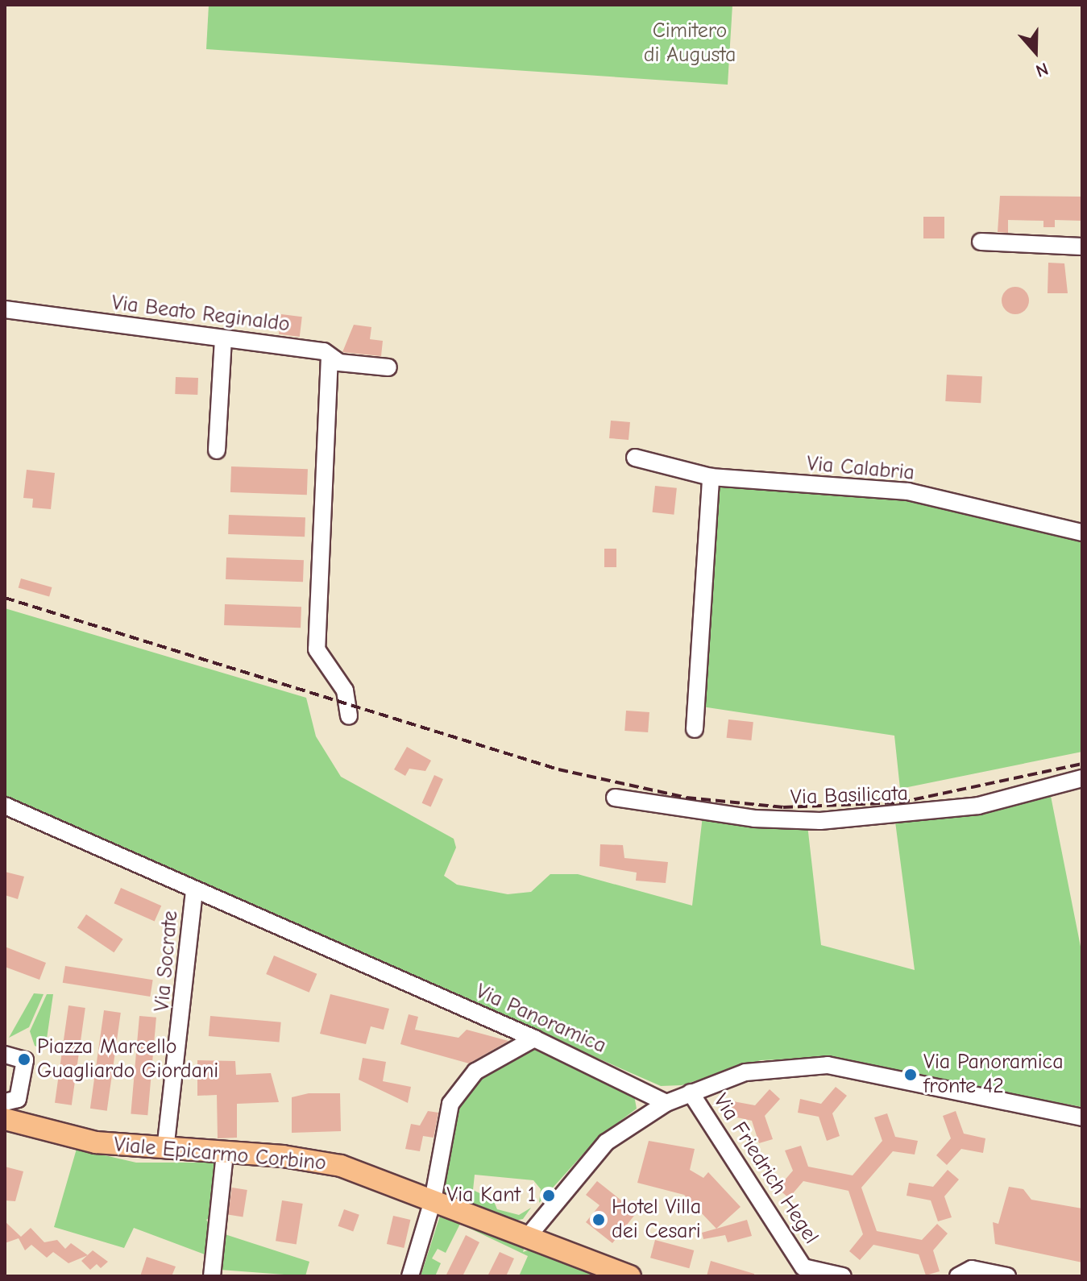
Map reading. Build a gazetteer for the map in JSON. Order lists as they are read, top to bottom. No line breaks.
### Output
{"streets":{"main road":["Viale Epicarmo Corbino"],"street":["Via Beato Reginaldo","Via Calabria","Via Basilicata","Via Socrate","Via Panoramica","Via Friedrich Hegel"]},"crossings":[["Via Socrate","Via Panoramica"],["Via Socrate","Viale Epicarmo Corbino"]],"parks":["Cimitero di Augusta"],"places":["Piazza Marcello Guagliardo Giordani","Via Panoramica fronte 42","Via Kant 1","Hotel Villa dei Cesari"],"north":"bottom"}
